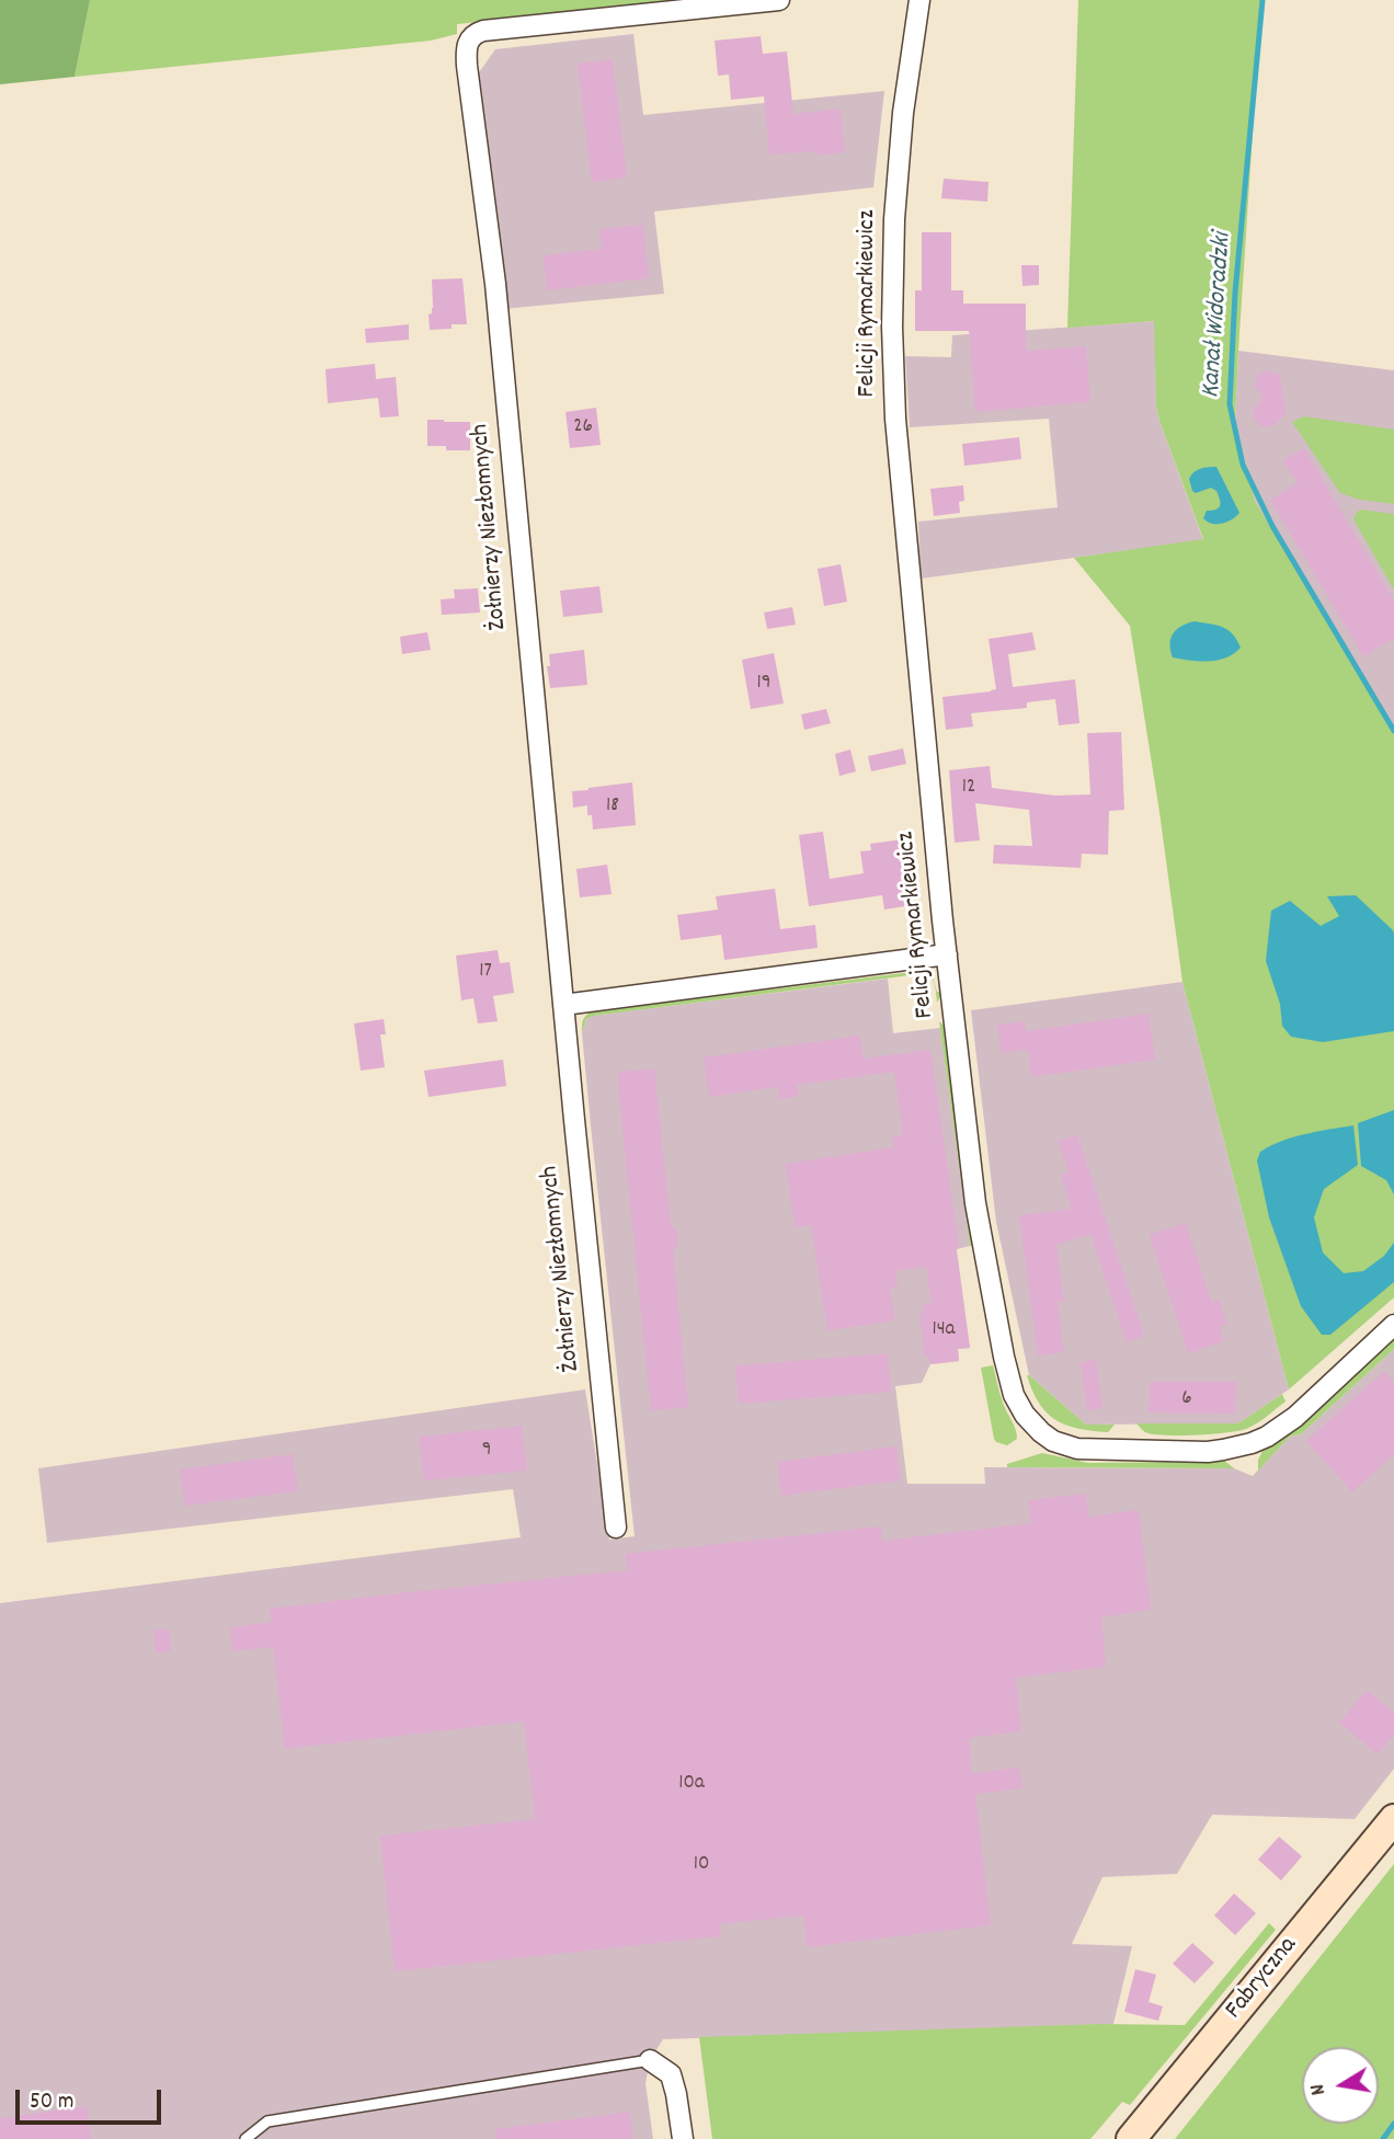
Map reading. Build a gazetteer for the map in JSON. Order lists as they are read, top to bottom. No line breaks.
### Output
{"streets":{"street":["Felicji Rymarkiewicz","Żołnierzy Niezłomnych","Fabryczna"]},"water":["Kanał Widoradzki"],"house_numbers":["26","19","12","18","17","14a","6","9","10a","10"],"scale_bar":"50 m","north":"left"}
